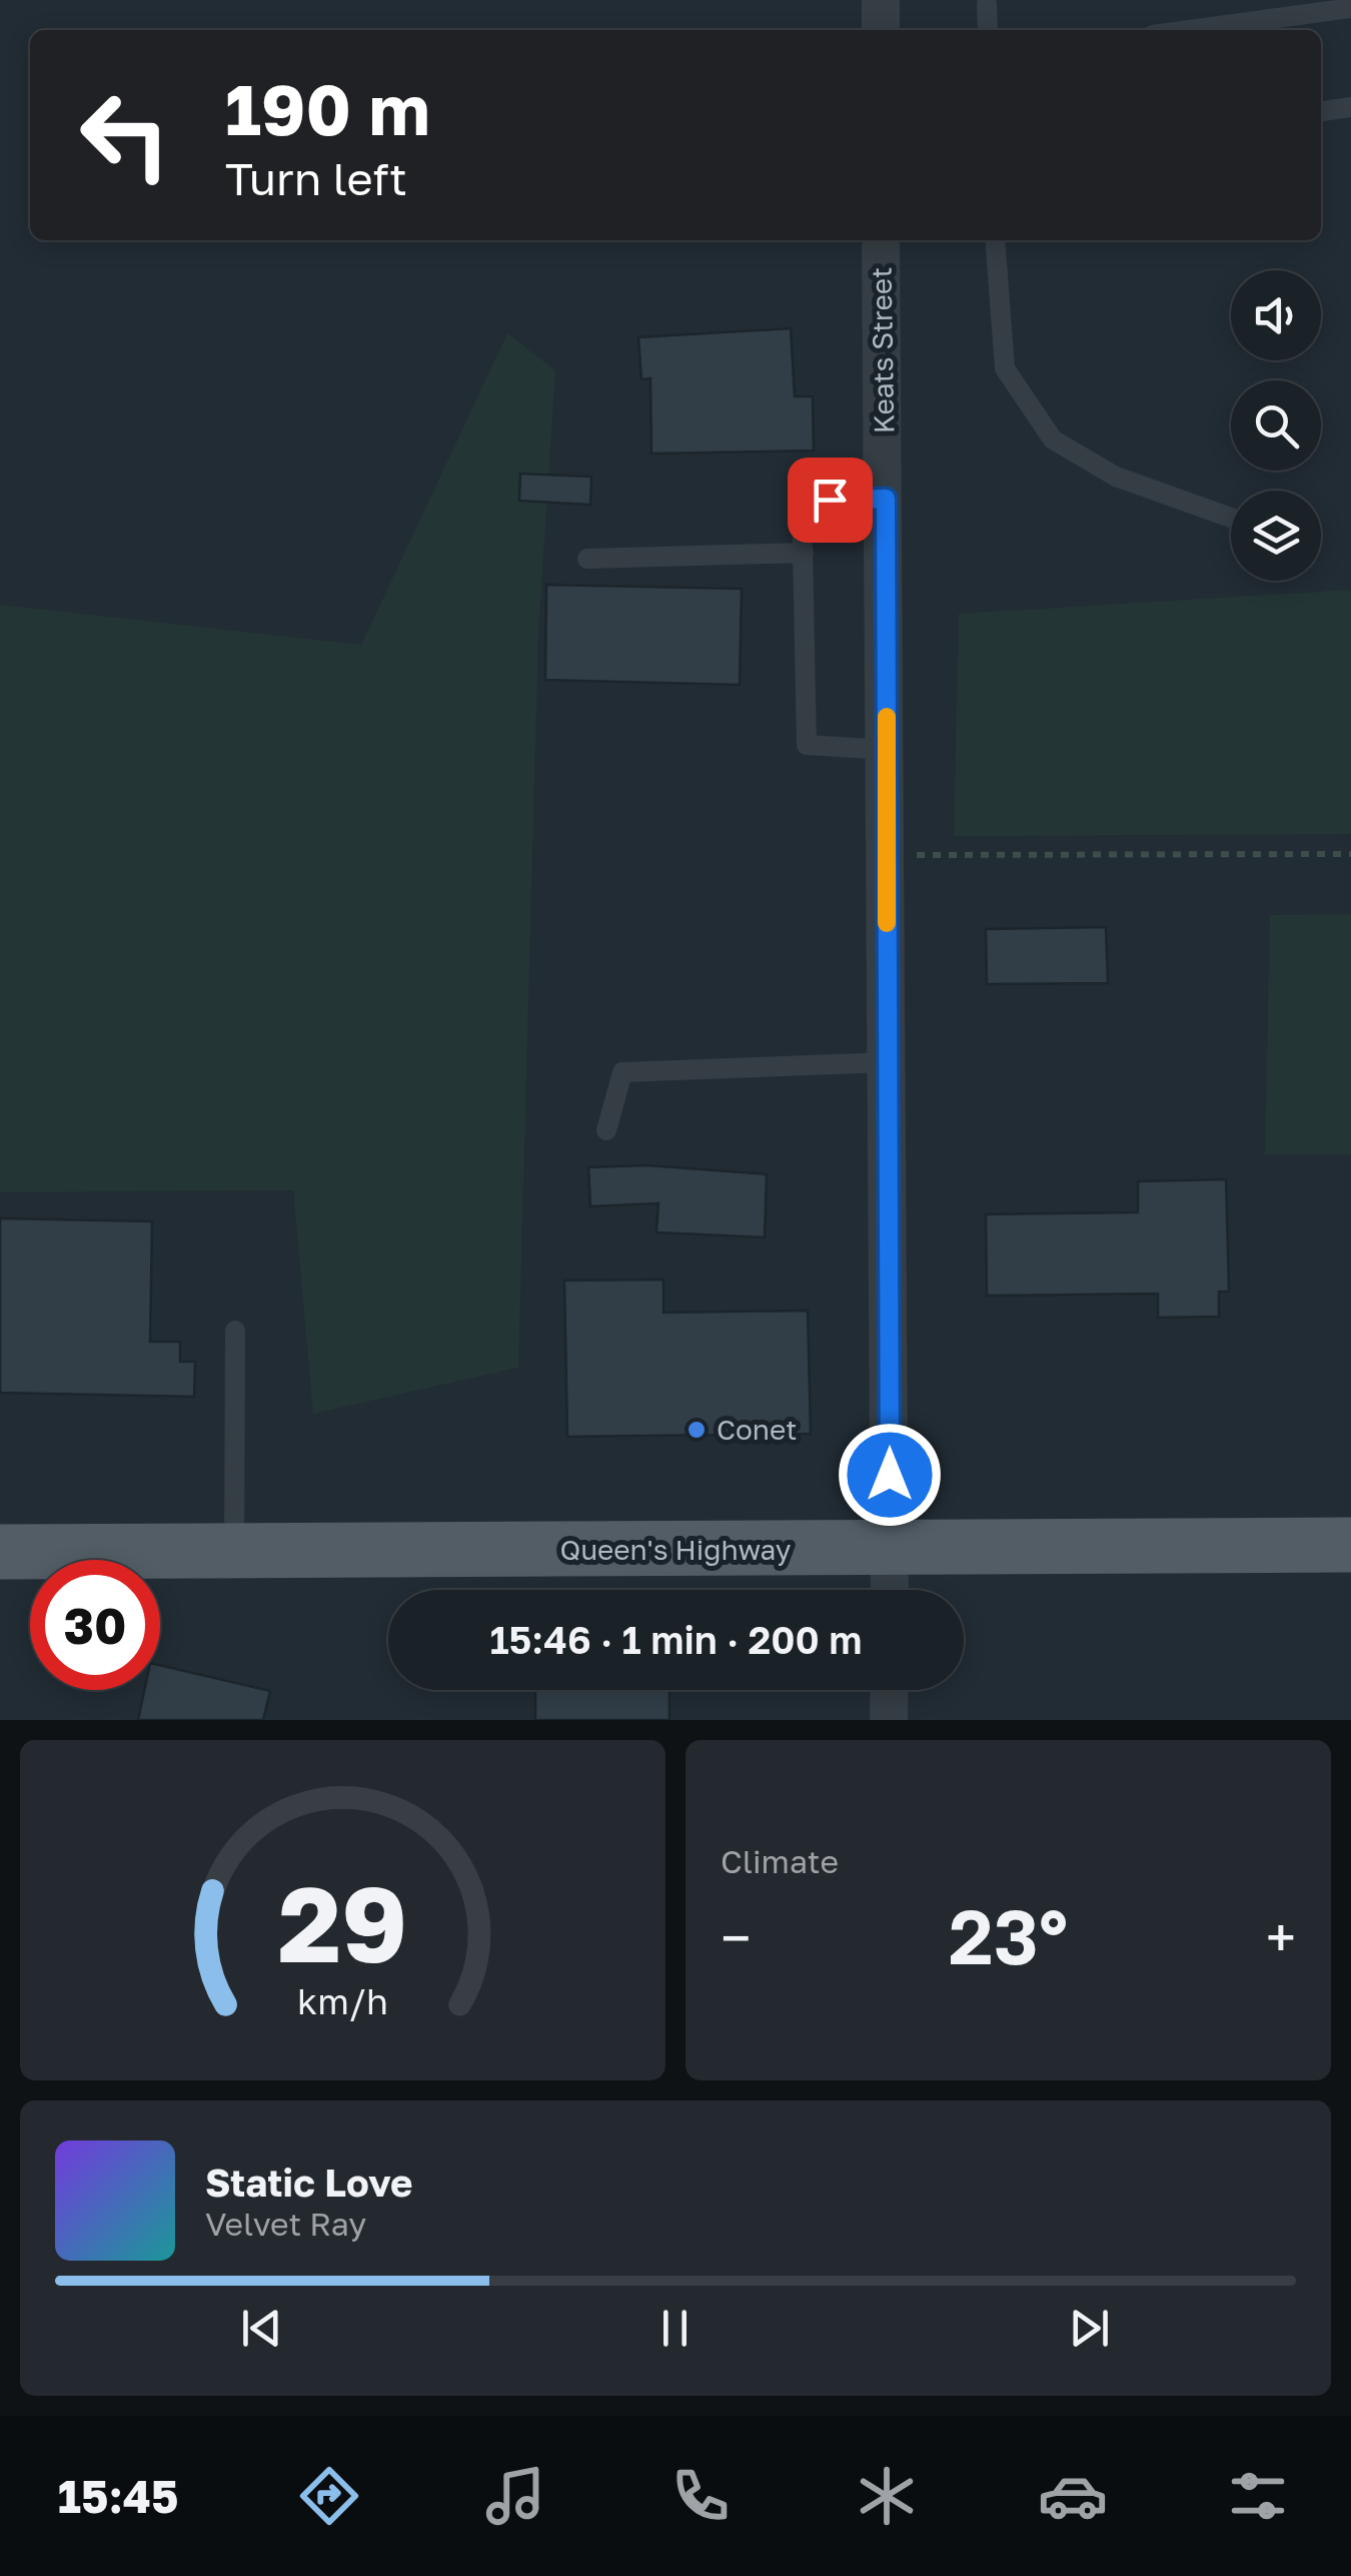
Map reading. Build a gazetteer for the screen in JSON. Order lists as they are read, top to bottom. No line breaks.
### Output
{"streets":{"main road":["Queen's Highway"],"street":["Keats Street"]},"crossings":[["Keats Street","Queen's Highway"]],"places":["Conet"],"page":{"turn":["190 m","Turn left"],"limit":"30","trip":"15:46 · 1 min · 200 m","tile":"Climate","heat":["−","23°","+"],"song":["Static Love","Velvet Ray"],"tabs":"15:45","gauge":["29","km/h"]}}
